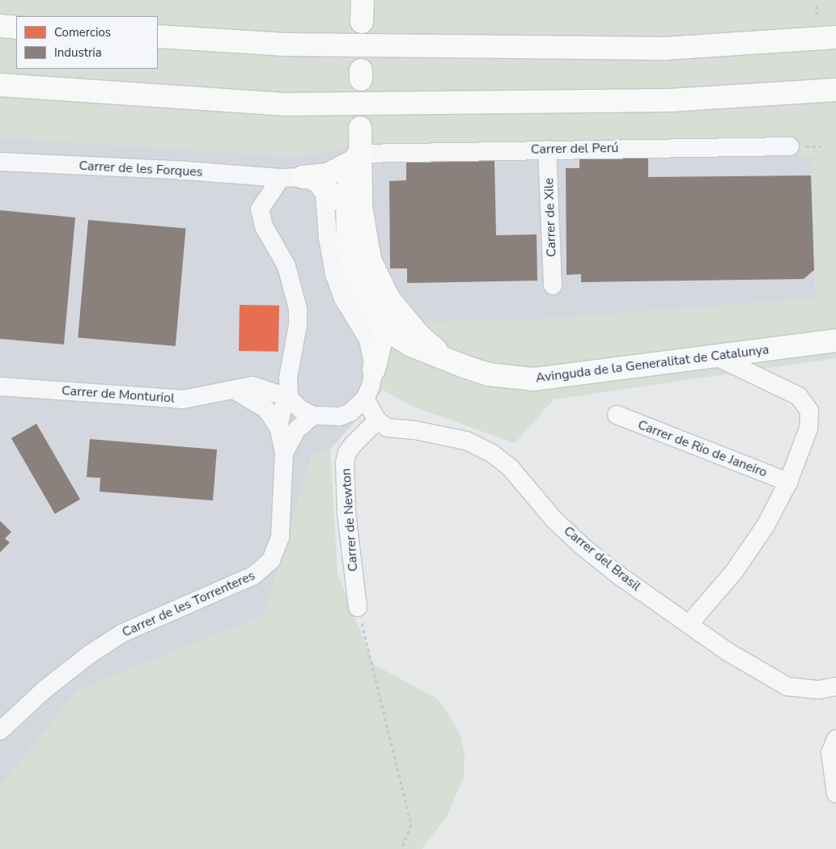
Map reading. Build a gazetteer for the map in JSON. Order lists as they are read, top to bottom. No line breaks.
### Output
{"streets":{"main road":["Avinguda de la Generalitat de Catalunya"],"street":["Carrer del Perú","Carrer de les Forques","Carrer de Xile","Carrer de Monturiol","Carrer de Rio de Janeiro","Carrer de Newton","Carrer del Brasil","Carrer de les Torrenteres"]},"crossings":[["Carrer del Perú","Carrer de Xile"],["Carrer del Perú","Avinguda de la Generalitat de Catalunya"],["Carrer de Monturiol","Carrer de les Torrenteres"],["Carrer de Newton","Carrer del Brasil"]],"legend":["Comercios","Industria"]}
